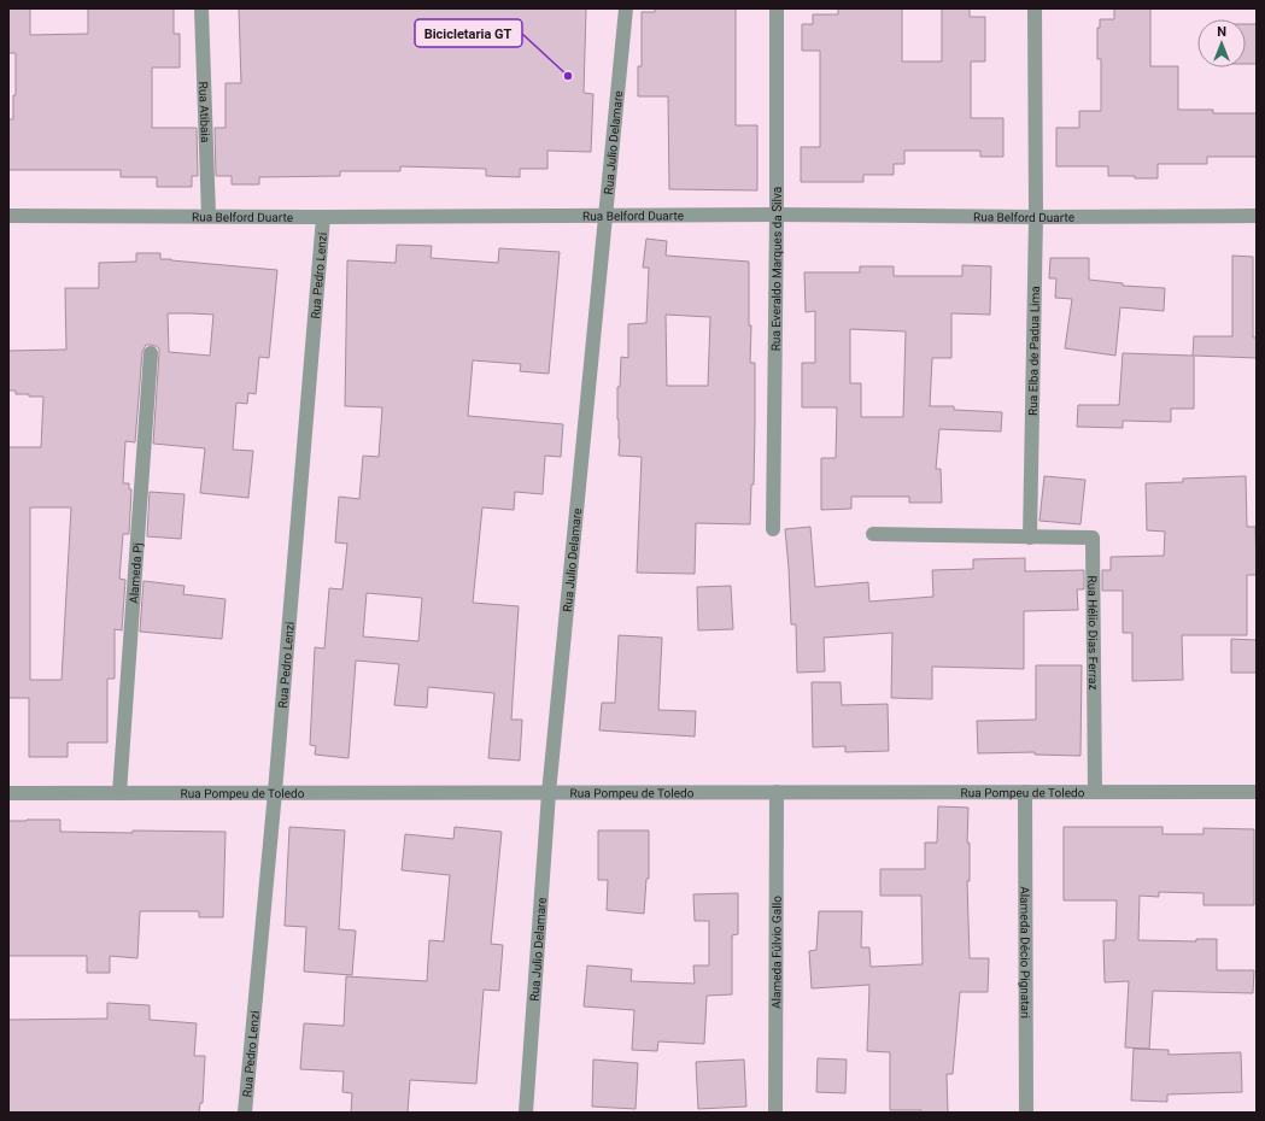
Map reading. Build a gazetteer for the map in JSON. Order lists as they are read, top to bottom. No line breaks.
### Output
{"streets":{"street":["Rua Atibaia","Rua Julio Delamare","Rua Belford Duarte","Rua Everaldo Marques da Silva","Rua Pedro Lenzi","Rua Elba de Padua Lima","Alameda Pj","Rua Hélio Dias Ferraz","Rua Pompeu de Toledo","Alameda Fúlvio Gallo","Alameda Décio Pignatari"]},"crossings":[["Rua Atibaia","Rua Belford Duarte"],["Rua Julio Delamare","Rua Belford Duarte"],["Rua Julio Delamare","Rua Pompeu de Toledo"],["Rua Belford Duarte","Rua Everaldo Marques da Silva"],["Rua Belford Duarte","Rua Pedro Lenzi"],["Rua Belford Duarte","Rua Elba de Padua Lima"],["Rua Pedro Lenzi","Rua Pompeu de Toledo"],["Rua Elba de Padua Lima","Rua Hélio Dias Ferraz"],["Alameda Pj","Rua Pompeu de Toledo"],["Rua Hélio Dias Ferraz","Rua Pompeu de Toledo"],["Rua Pompeu de Toledo","Alameda Fúlvio Gallo"],["Rua Pompeu de Toledo","Alameda Décio Pignatari"]],"places":["Bicicletaria GT"],"north":"top"}
